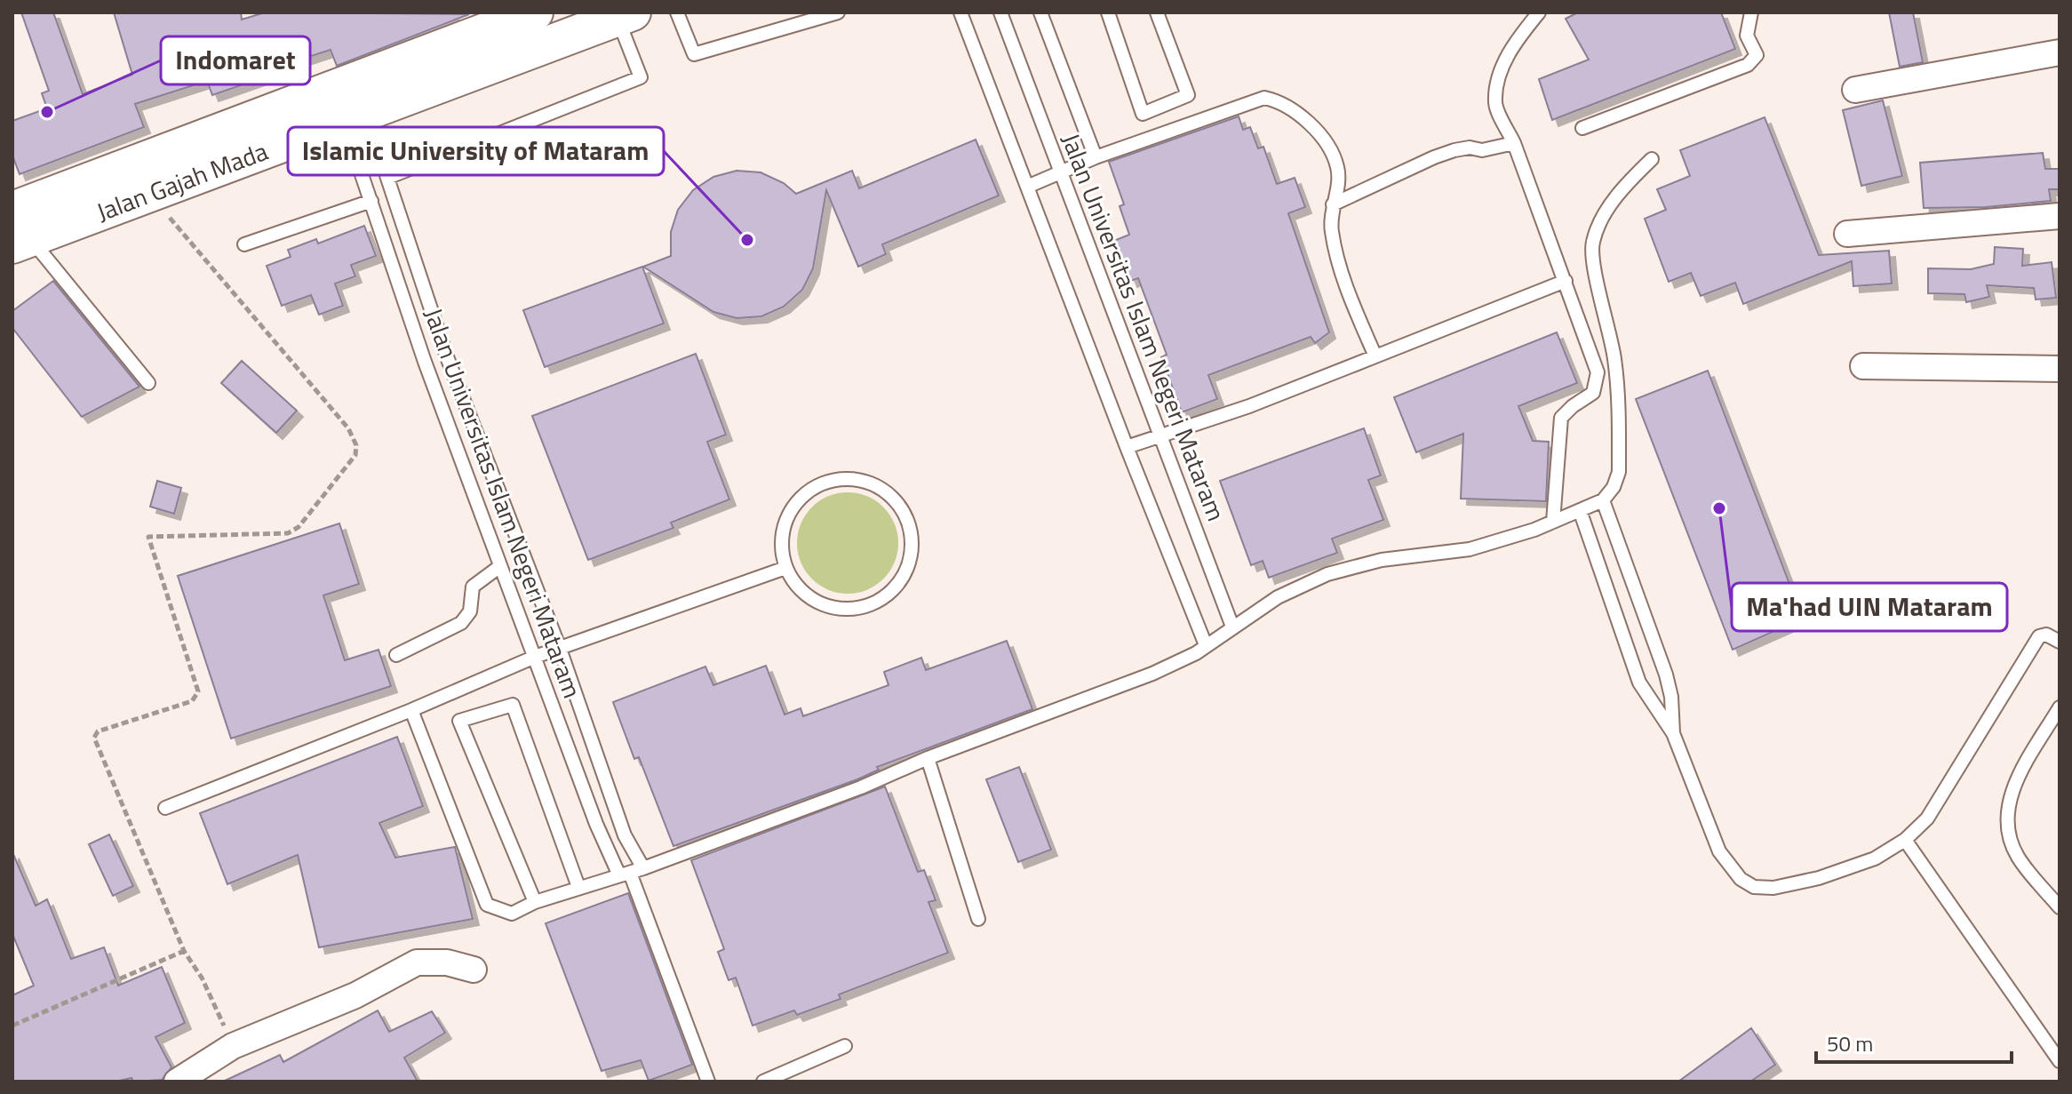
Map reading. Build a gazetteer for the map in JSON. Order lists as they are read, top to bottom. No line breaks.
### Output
{"streets":{"main road":["Jalan Gajah Mada"],"lane":["Jalan Universitas Islam Negeri Mataram"]},"crossings":[["Jalan Gajah Mada","Jalan Universitas Islam Negeri Mataram"]],"places":["Indomaret","Islamic University of Mataram","Ma'had UIN Mataram"],"scale_bar":"50 m"}
